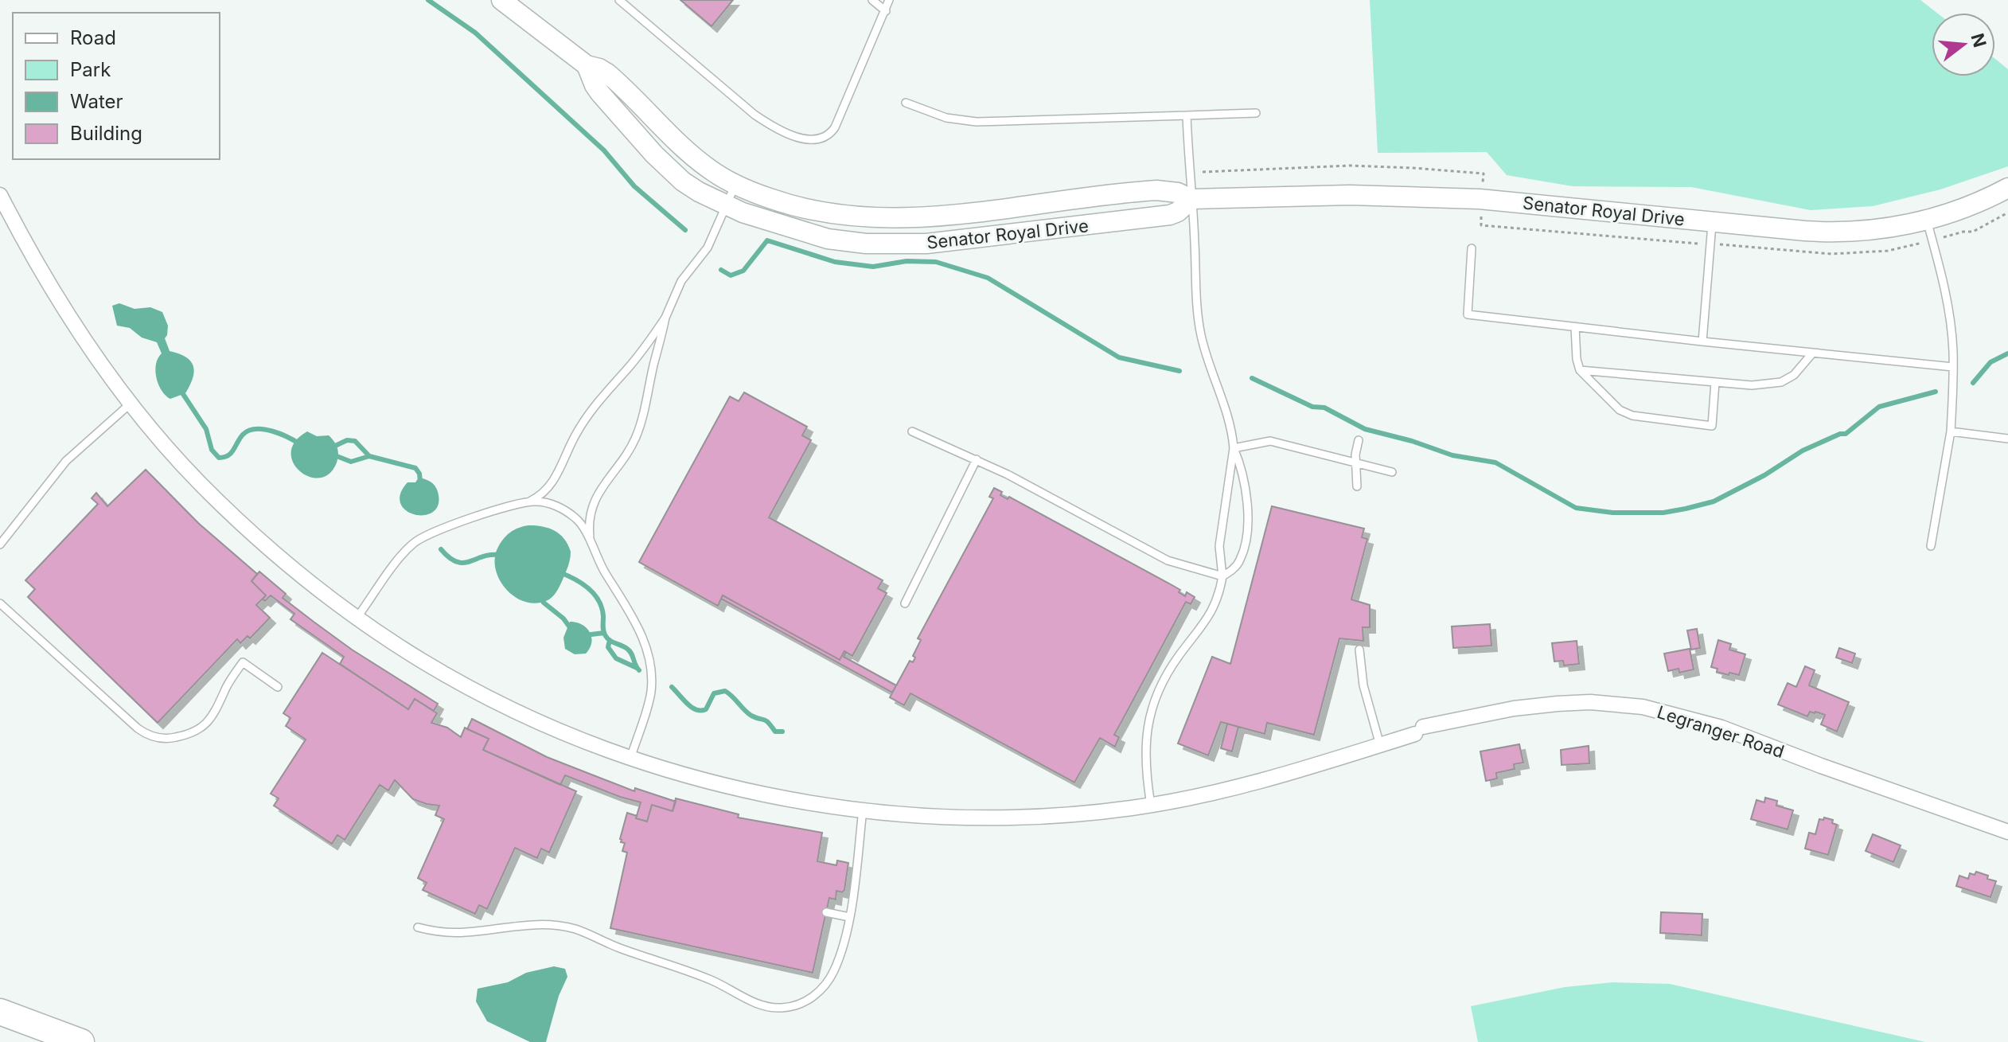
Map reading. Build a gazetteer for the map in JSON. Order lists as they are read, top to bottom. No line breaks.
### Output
{"streets":{"street":["Senator Royal Drive","Legranger Road"]},"legend":["Road","Park","Water","Building"],"north":"right"}
